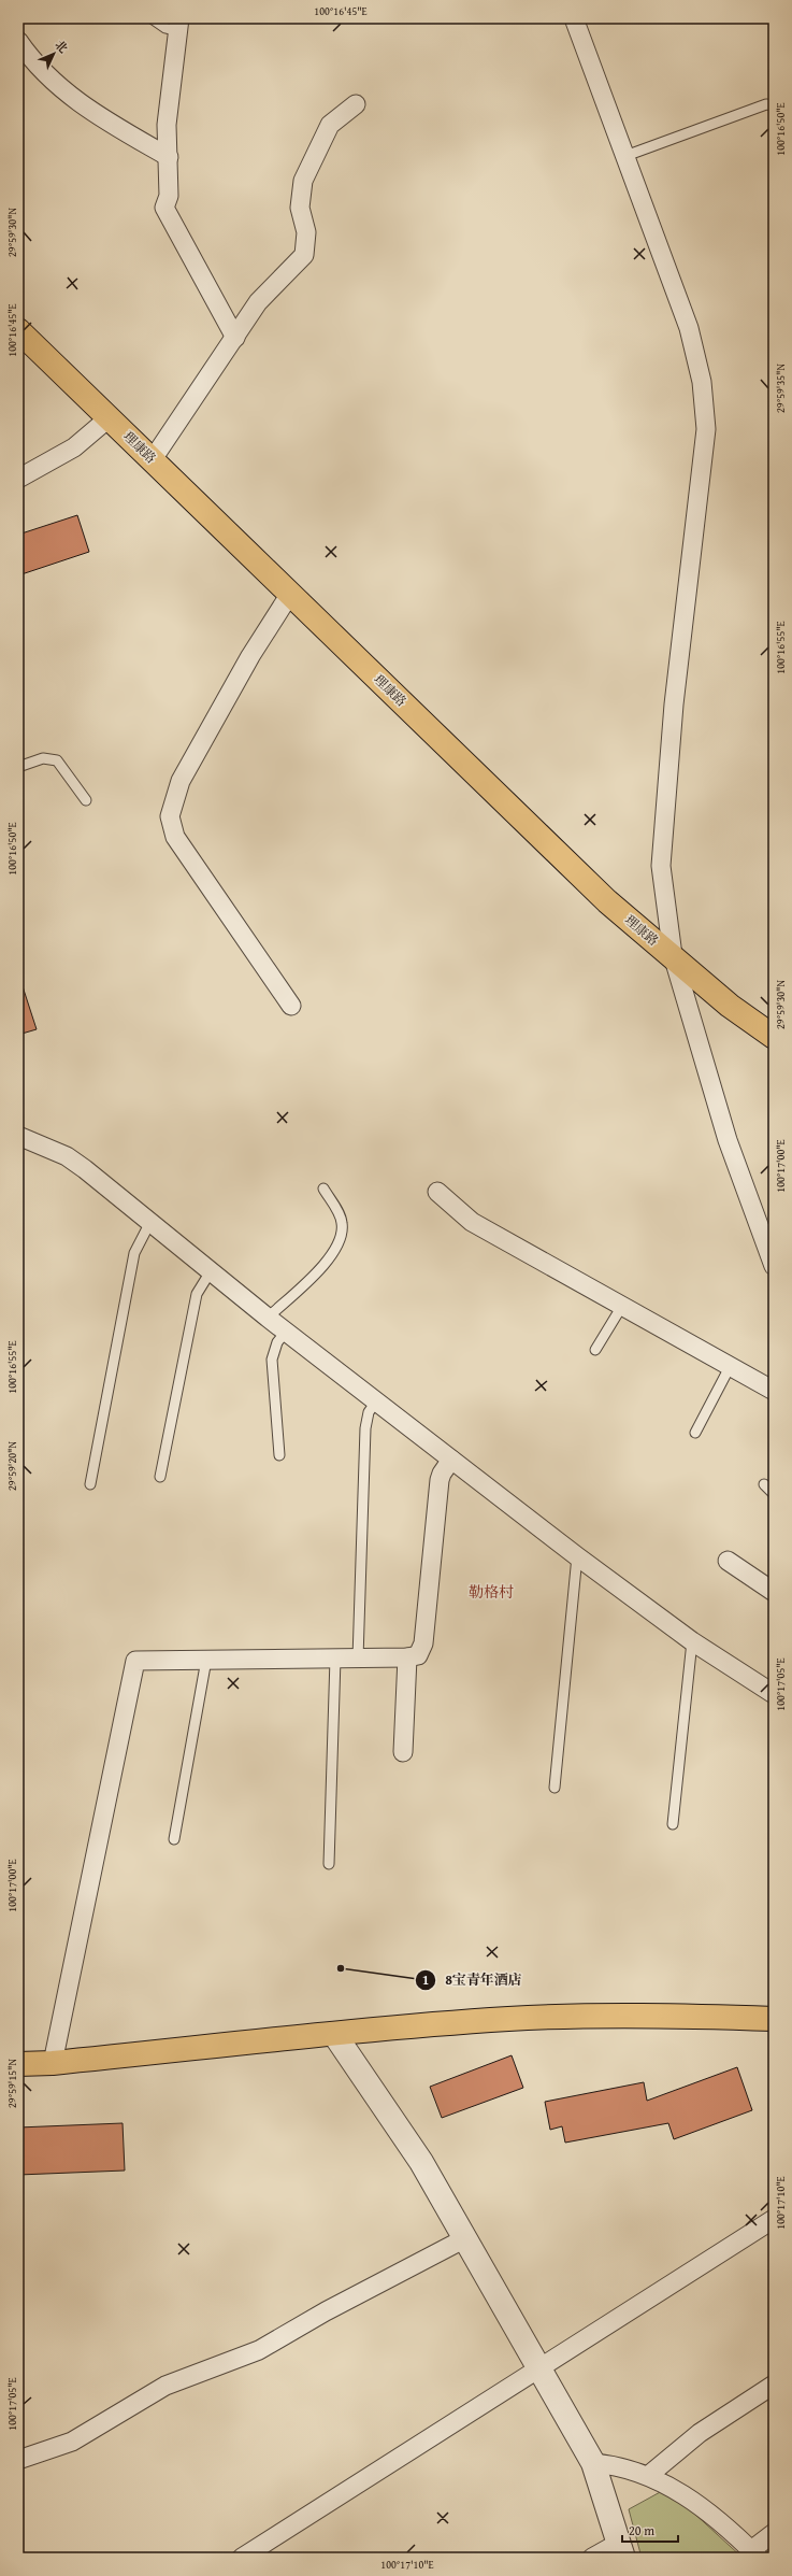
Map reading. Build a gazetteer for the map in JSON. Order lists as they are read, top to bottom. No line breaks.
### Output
{"streets":{"main road":["理康路"]},"districts":["勒格村"],"places":["8宝青年酒店"],"scale_bar":"20 m","north":"top right","coordinates":["100°16'45\"E","100°16'50\"E","29°59'30\"N","29°59'35\"N","100°16'55\"E","100°17'00\"E","29°59'20\"N","100°17'05\"E","29°59'15\"N","100°17'10\"E"]}
